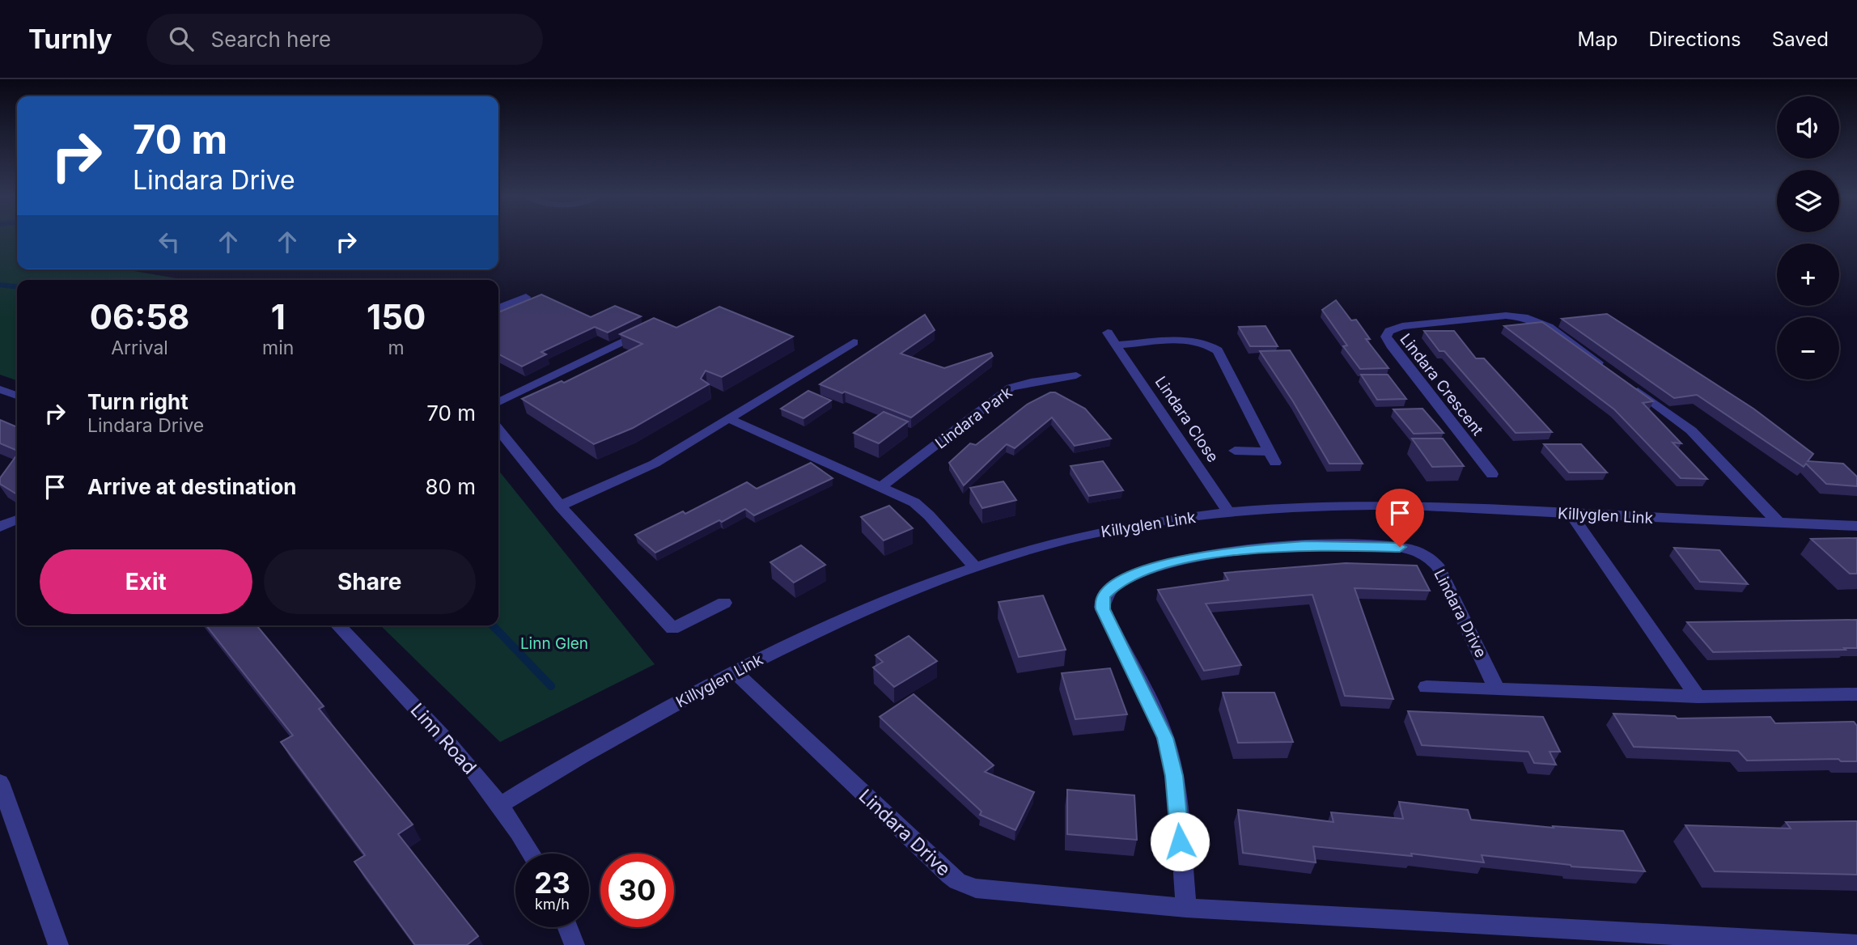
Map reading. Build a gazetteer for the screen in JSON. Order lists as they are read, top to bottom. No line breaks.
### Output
{"streets":{"street":["Lindara Crescent","Lindara Park","Lindara Close","Killyglen Link","Lindara Drive","Linn Road"]},"crossings":[["Lindara Close","Killyglen Link"],["Killyglen Link","Lindara Drive"],["Killyglen Link","Linn Road"]],"parks":["Linn Glen"],"page":{"header":"Turnly","search":"Search here","nav":["Map","Directions","Saved"],"map_buttons":["+","−"],"turn":["70 m","Lindara Drive"],"eta":["06:58","Arrival","1","min","150","m"],"list":[{"name":"Turn right","note":"Lindara Drive","value":"70 m"},{"name":"Arrive at destination","value":"80 m"}],"buttons":["Exit","Share"],"speed":"23 km/h","limit":"30"}}
